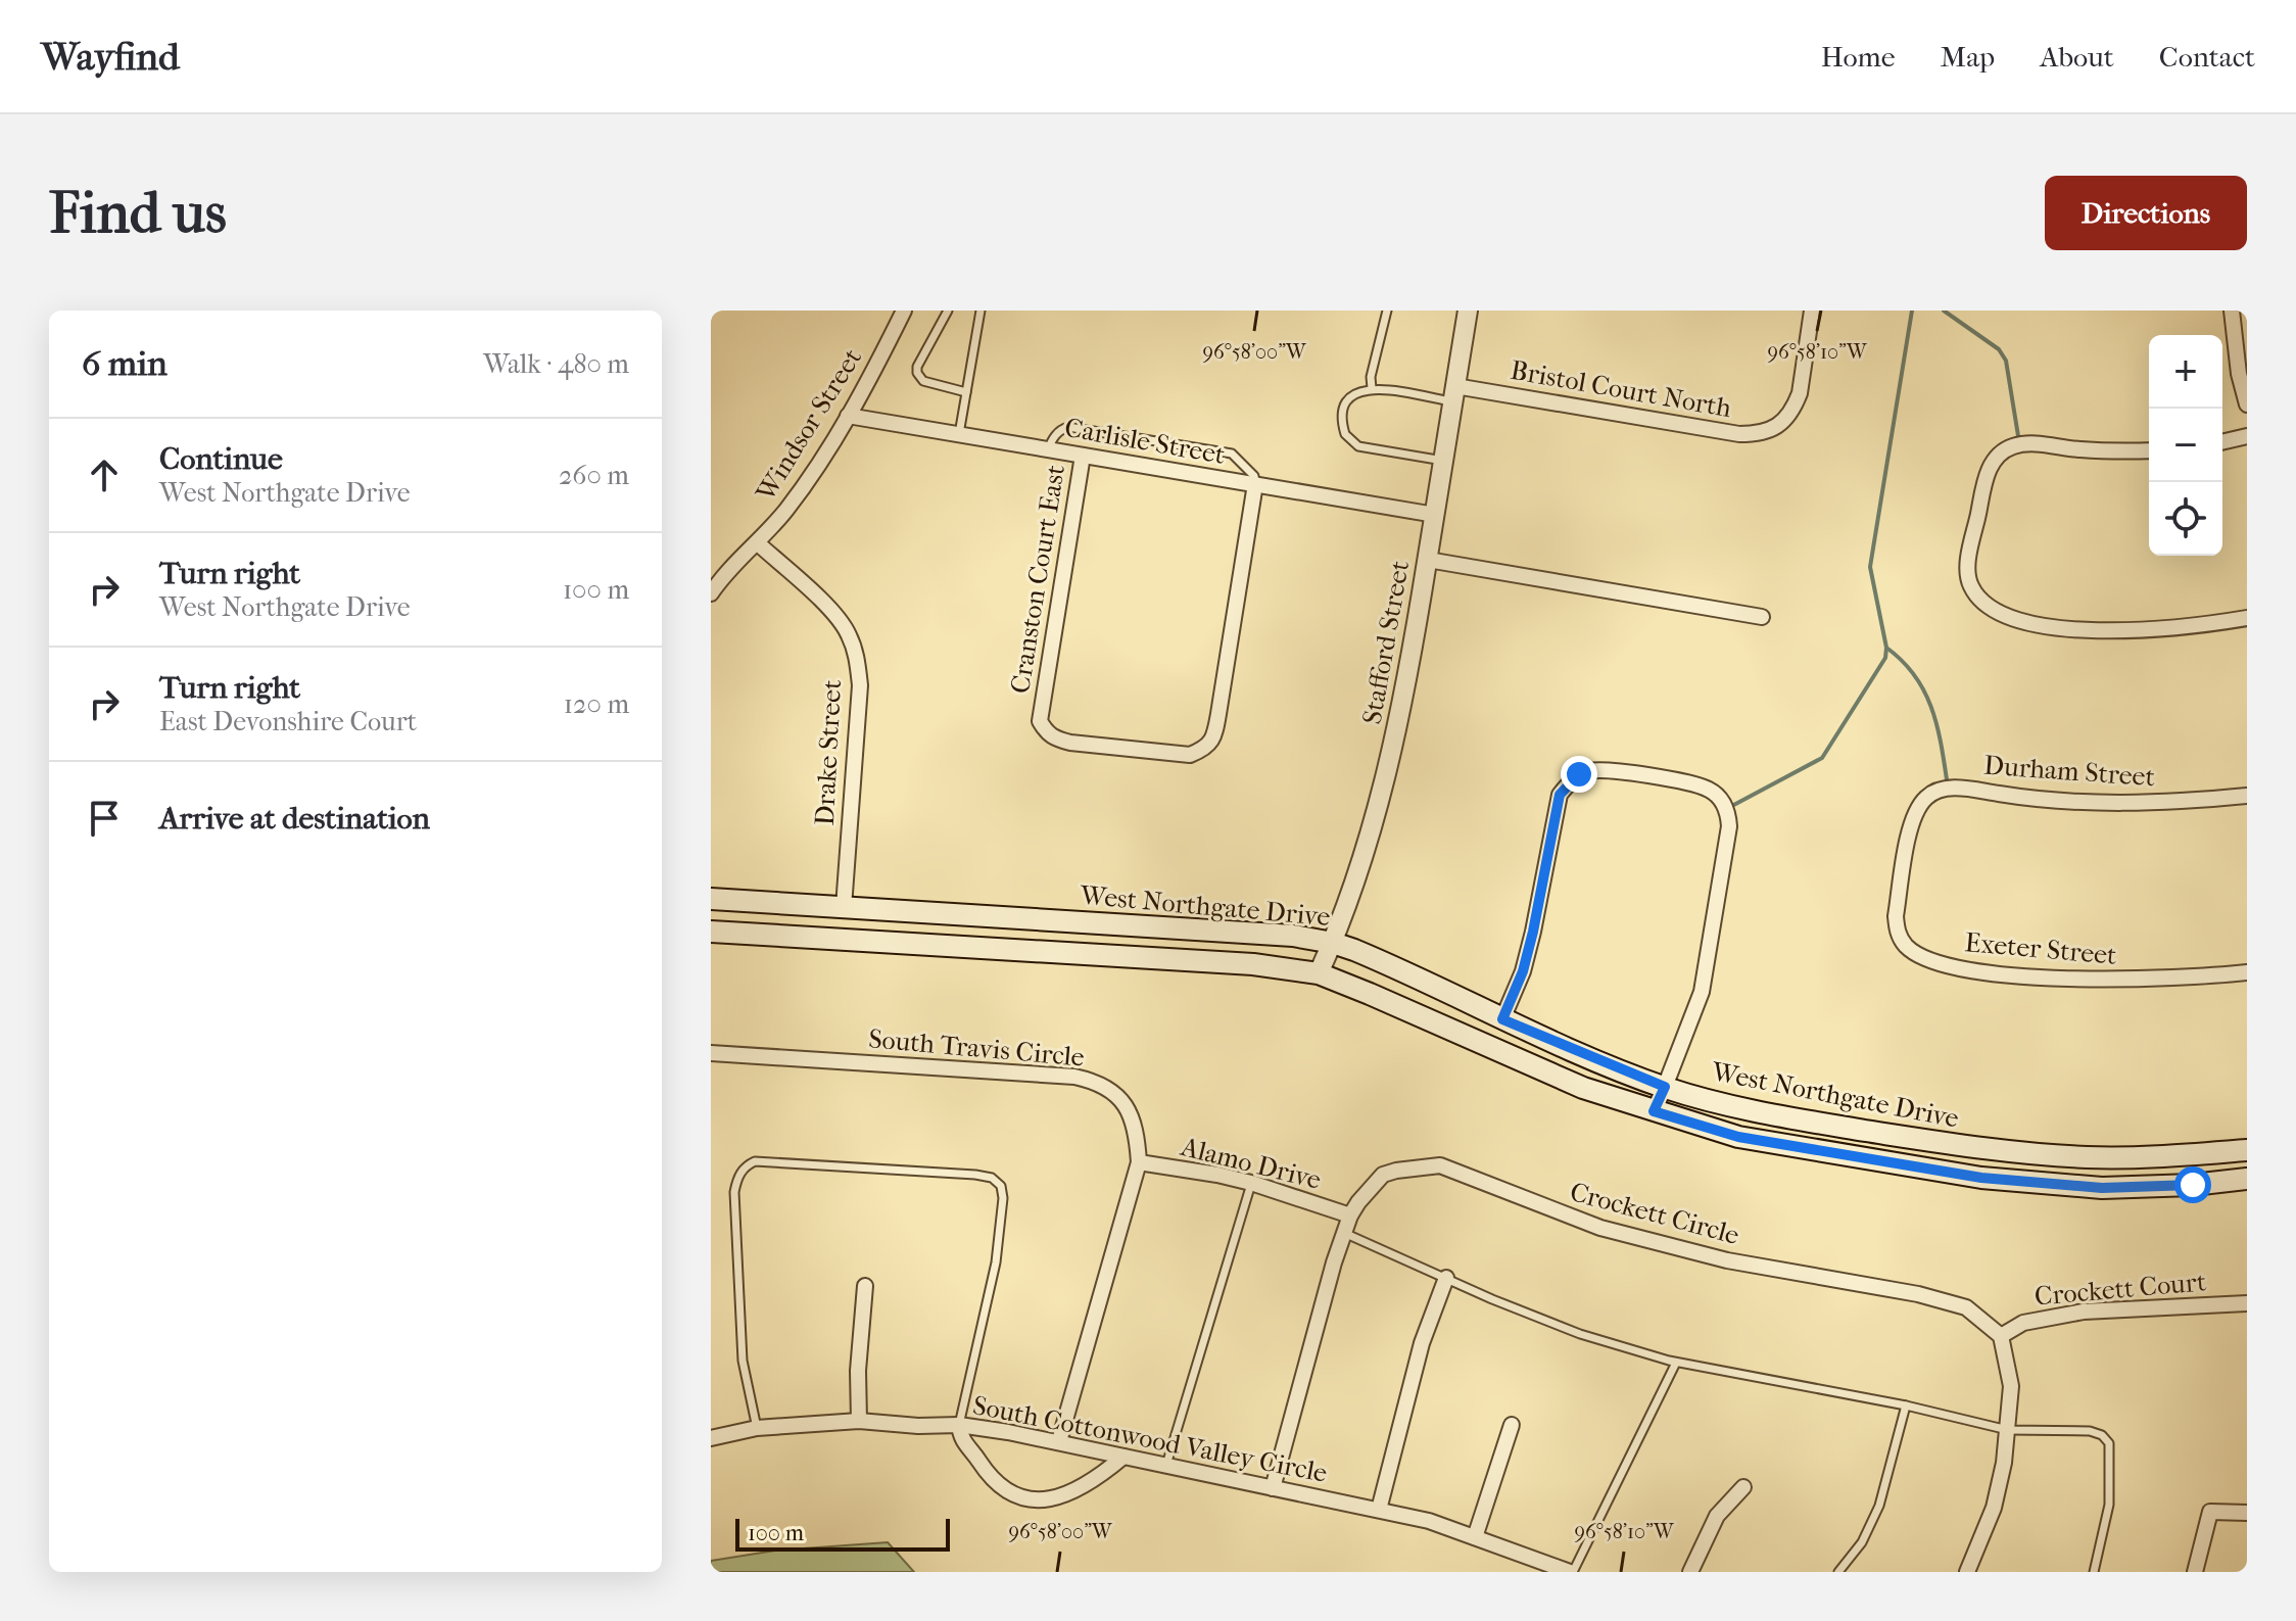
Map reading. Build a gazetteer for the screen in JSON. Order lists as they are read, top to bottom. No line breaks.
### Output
{"streets":{"main road":["West Northgate Drive"],"street":["Bristol Court North","Windsor Street","Carlisle Street","Cranston Court East","Stafford Street","Drake Street","Durham Street","Exeter Street","South Travis Circle","Alamo Drive","Crockett Circle","Crockett Court","South Cottonwood Valley Circle"]},"crossings":[["Bristol Court North","Stafford Street"],["Windsor Street","Carlisle Street"],["Windsor Street","Drake Street"],["Carlisle Street","Cranston Court East"],["Carlisle Street","Stafford Street"],["Stafford Street","West Northgate Drive"],["Drake Street","West Northgate Drive"],["Durham Street","Exeter Street"],["South Travis Circle","Alamo Drive"],["South Travis Circle","South Cottonwood Valley Circle"],["Alamo Drive","Crockett Circle"],["Crockett Circle","Crockett Court"],["Crockett Circle","South Cottonwood Valley Circle"]],"scale_bar":"100 m","page":{"header":"Wayfind","nav":["Home","Map","About","Contact"],"buttons":"Directions","title":"Find us","heading":["6 min","Walk · 480 m"],"map_buttons":["+","−"],"list":[["Continue","West Northgate Drive","260 m"],["Turn right","West Northgate Drive","100 m"],["Turn right","East Devonshire Court","120 m"],"Arrive at destination"],"scale":"100 m"},"coordinates":["96°58'00\"W","96°58'10\"W"]}
